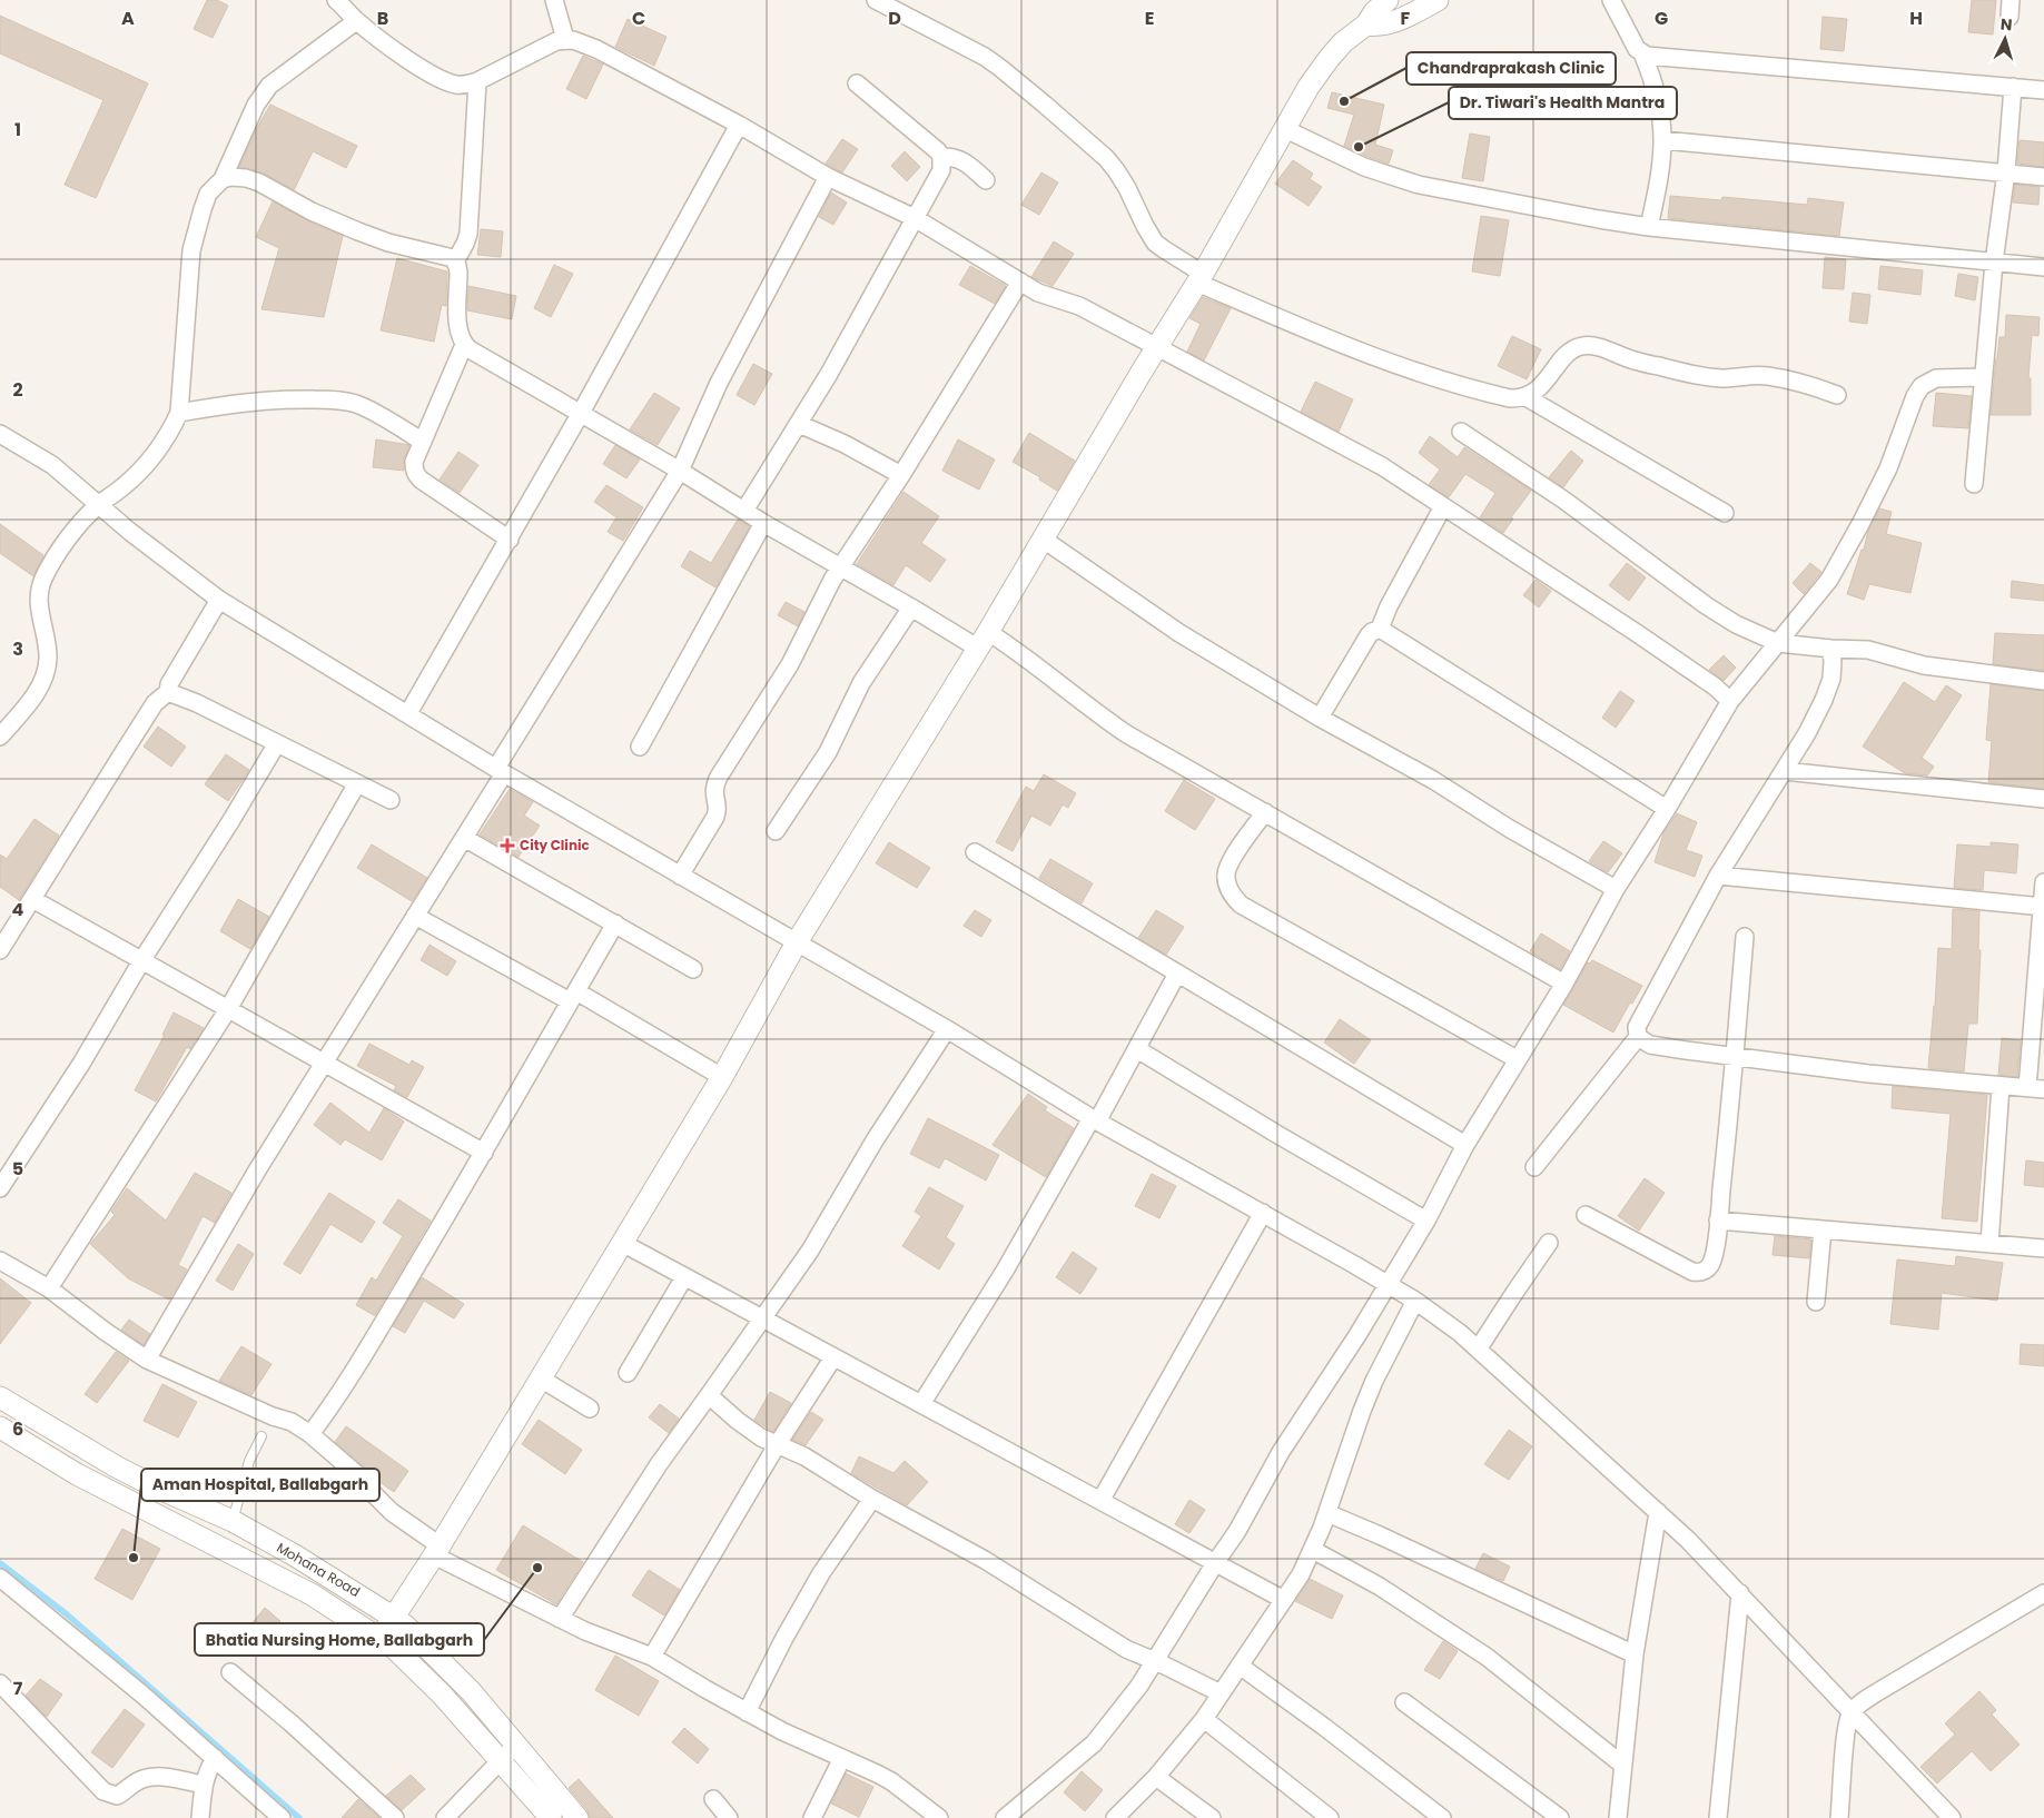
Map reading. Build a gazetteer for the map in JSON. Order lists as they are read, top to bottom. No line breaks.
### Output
{"streets":{"street":["Mohana Road"]},"places":{"other":["Chandraprakash Clinic","Dr. Tiwari's Health Mantra","Aman Hospital, Ballabgarh","Bhatia Nursing Home, Ballabgarh"],"health":["City Clinic"]},"north":"top","grid":{"columns":["A","B","C","D","E","F","G","H"],"rows":["1","2","3","4","5","6","7"]}}
